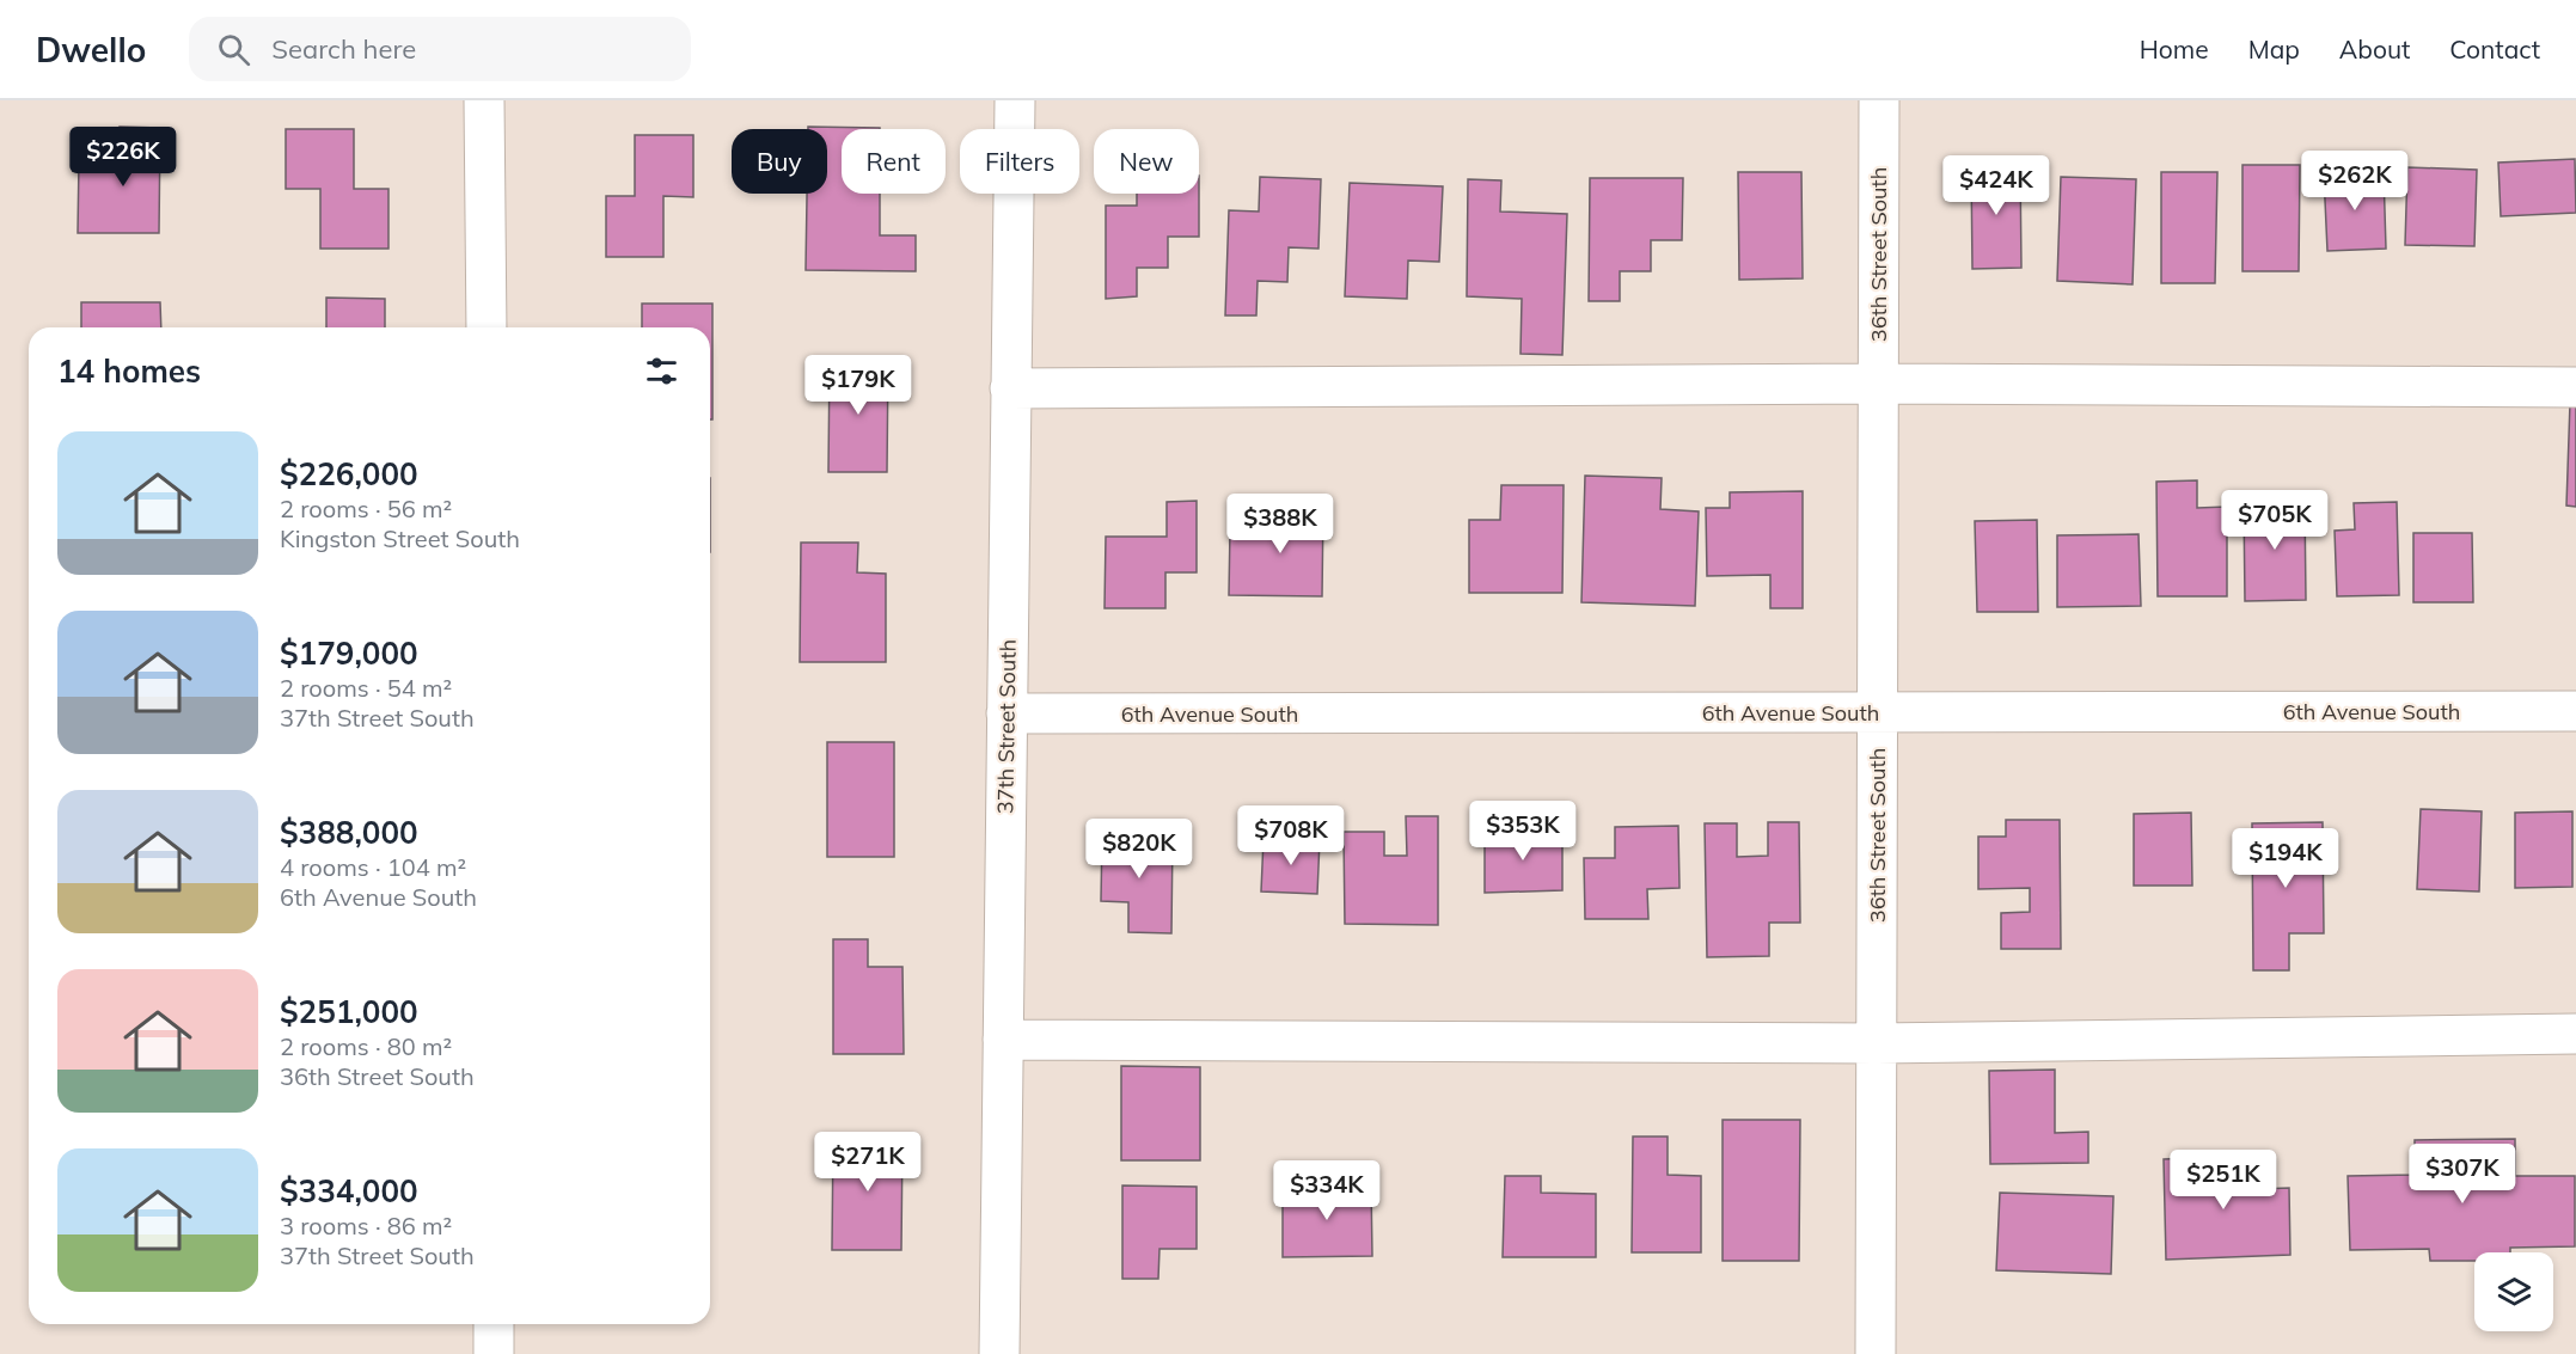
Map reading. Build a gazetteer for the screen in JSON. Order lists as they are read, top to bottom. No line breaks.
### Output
{"streets":{"street":["36th Street South","6th Avenue South","37th Street South"]},"crossings":[["36th Street South","6th Avenue South"],["6th Avenue South","37th Street South"]],"page":{"header":"Dwello","search":"Search here","nav":["Home","Map","About","Contact"],"price":["$226K","$262K","$424K","$179K","$705K","$388K","$353K","$708K","$820K","$194K","$271K","$307K","$251K","$334K"],"chip":["Buy","Rent","Filters","New"],"heading":"14 homes","list":[{"name":"$226,000","note":"2 rooms · 56 m² · Kingston Street South"},{"name":"$179,000","note":"2 rooms · 54 m² · 37th Street South"},{"name":"$388,000","note":"4 rooms · 104 m² · 6th Avenue South"},{"name":"$251,000","note":"2 rooms · 80 m² · 36th Street South"},{"name":"$334,000","note":"3 rooms · 86 m² · 37th Street South"}]}}
